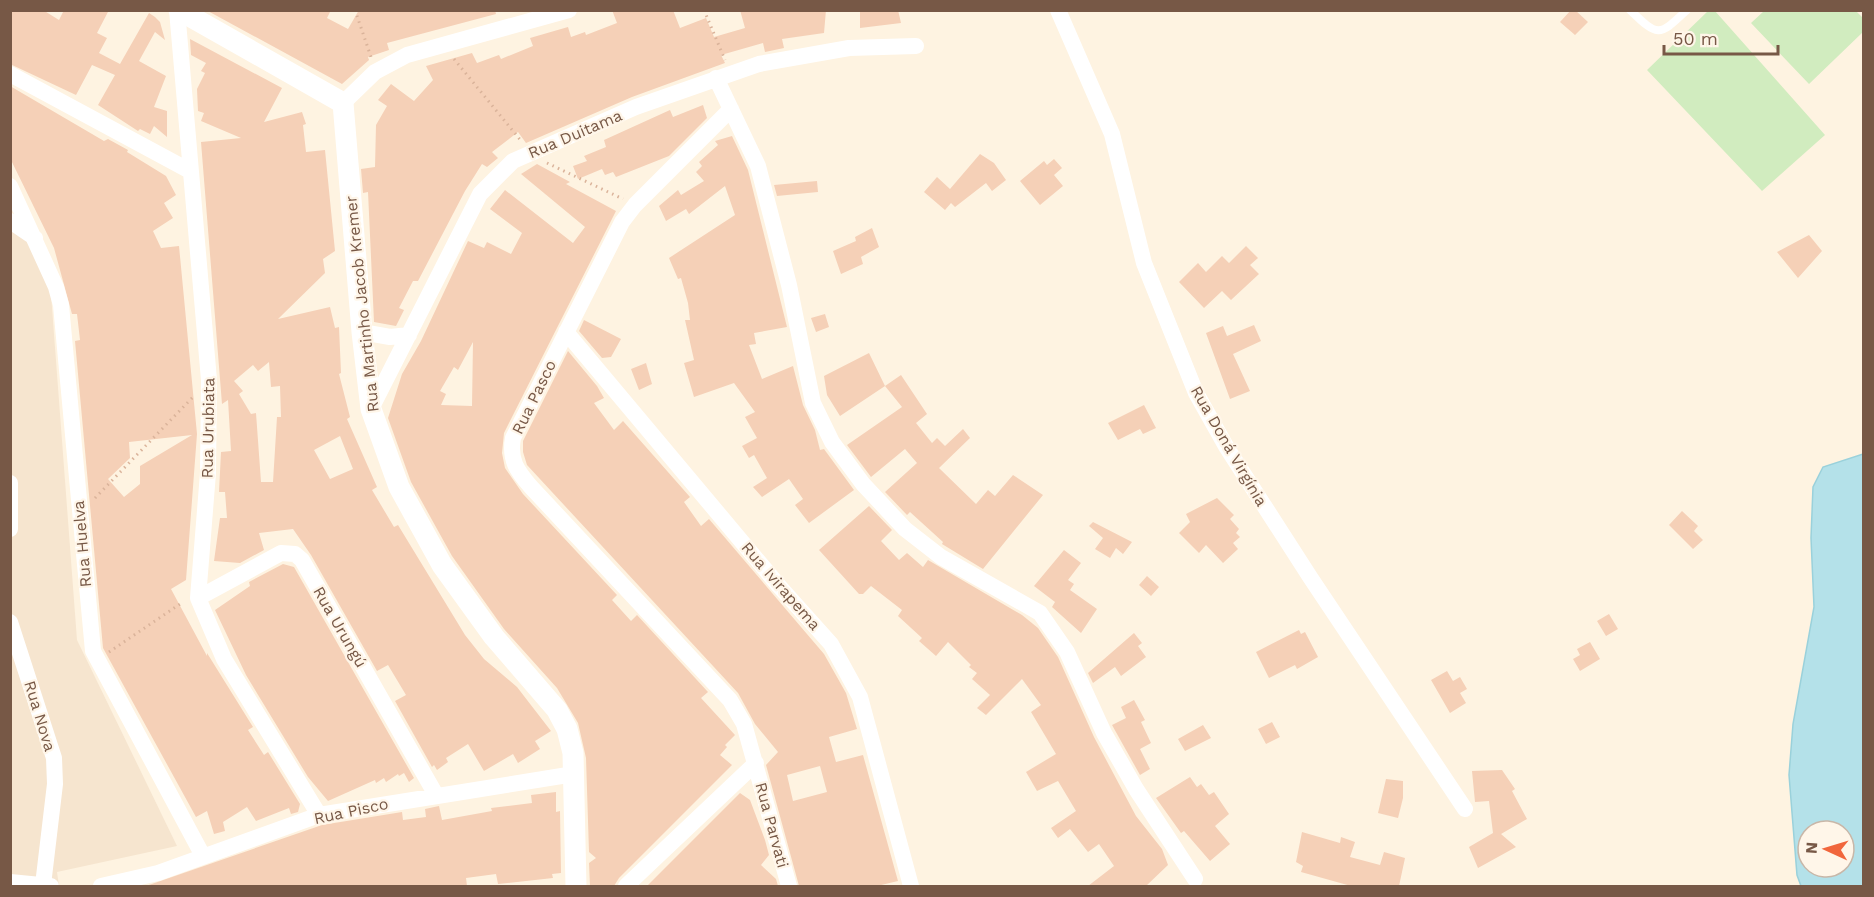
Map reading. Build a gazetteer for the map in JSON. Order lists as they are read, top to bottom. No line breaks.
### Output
{"streets":{"street":["Rua Duitama","Rua Martinho Jacob Kremer","Rua Pasco","Rua Urubiata","Rua Doná Virgínia","Rua Huelva","Rua Ivirapema","Rua Urungú","Rua Nova","Rua Pisco","Rua Parvati"]},"crossings":[["Rua Duitama","Rua Martinho Jacob Kremer"],["Rua Martinho Jacob Kremer","Rua Pisco"],["Rua Pasco","Rua Ivirapema"],["Rua Pasco","Rua Parvati"],["Rua Urubiata","Rua Urungú"],["Rua Urubiata","Rua Pisco"],["Rua Huelva","Rua Pisco"],["Rua Urungú","Rua Pisco"]],"scale_bar":"50 m","north":"left"}
